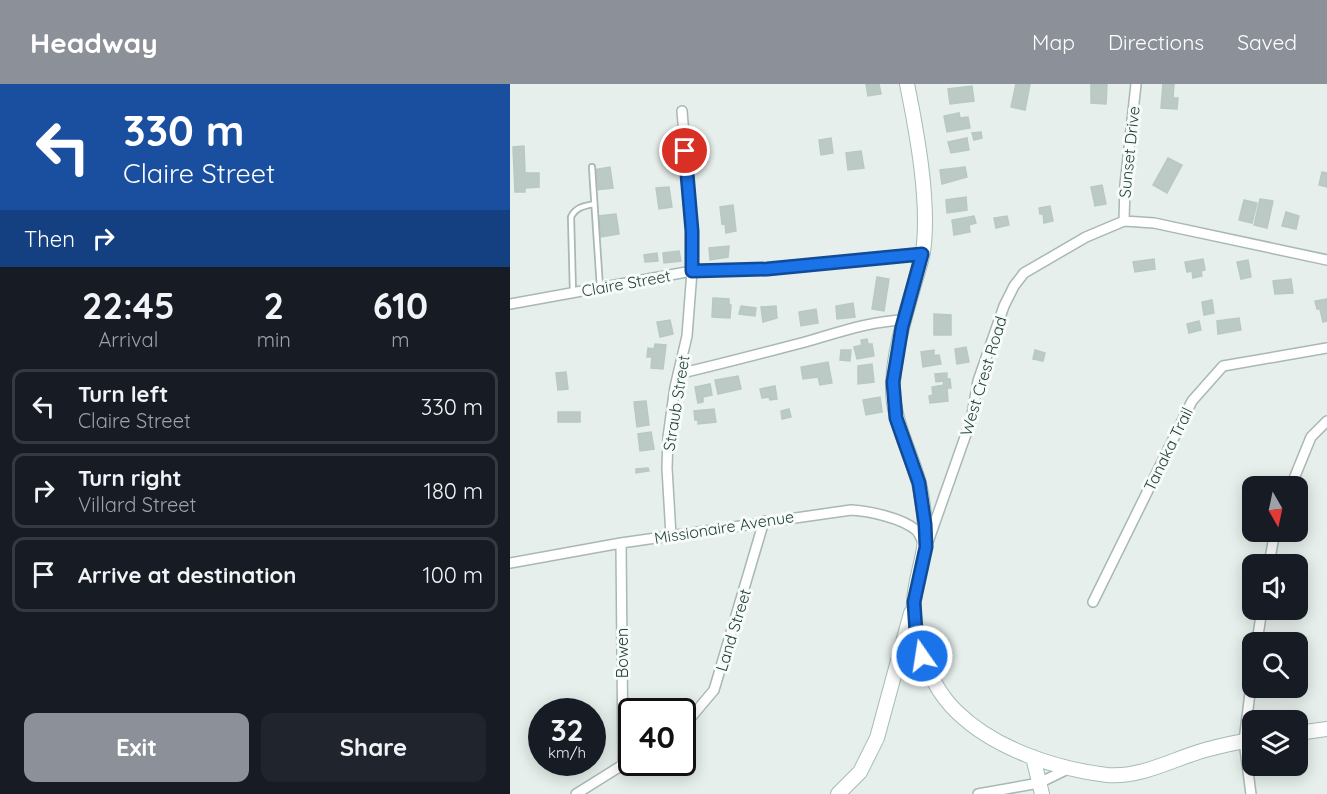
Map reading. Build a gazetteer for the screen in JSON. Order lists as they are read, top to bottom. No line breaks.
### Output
{"streets":{"street":["Sunset Drive","Claire Street","West Crest Road","Straub Street","Tanaka Trail","Missionaire Avenue","Land Street","Bowen"]},"crossings":[["Sunset Drive","West Crest Road"],["Claire Street","Straub Street"],["West Crest Road","Missionaire Avenue"],["Straub Street","Missionaire Avenue"],["Missionaire Avenue","Land Street"],["Missionaire Avenue","Bowen"]],"north":"bottom","page":{"header":"Headway","nav":["Map","Directions","Saved"],"turn":["330 m","Claire Street"],"then":"Then","eta":["22:45","Arrival","2","min","610","m"],"list":[{"name":"Turn left","note":"Claire Street","value":"330 m"},{"name":"Turn right","note":"Villard Street","value":"180 m"},{"name":"Arrive at destination","value":"100 m"}],"speed":"32 km/h","limit":"40","buttons":["Exit","Share"]}}
